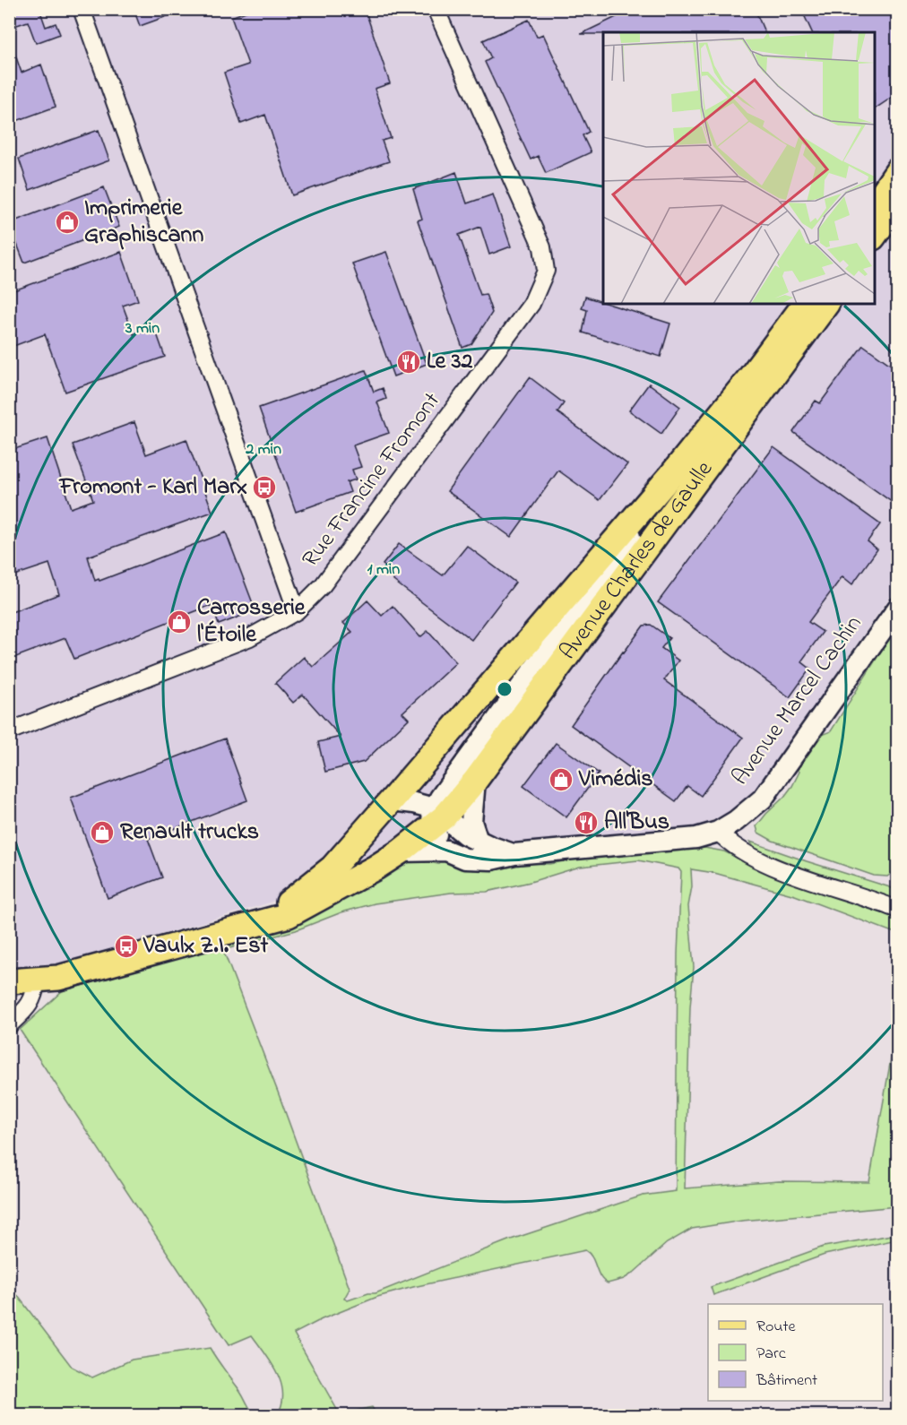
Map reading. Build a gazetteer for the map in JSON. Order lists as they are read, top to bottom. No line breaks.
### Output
{"streets":{"main road":["Avenue Charles de Gaulle"],"street":["Rue Francine Fromont","Avenue Marcel Cachin"]},"crossings":[["Avenue Charles de Gaulle","Avenue Marcel Cachin"]],"places":{"shop":["Imprimerie Graphiscann","Carrosserie l'Étoile","Vimédis","Renault trucks"],"restaurant":["Le 32","All'Bus"],"bus stop":["Fromont - Karl Marx","Vaulx Z.I. Est"]},"legend":["Route","Parc","Bâtiment"],"rings":["3 min","2 min","1 min"]}
